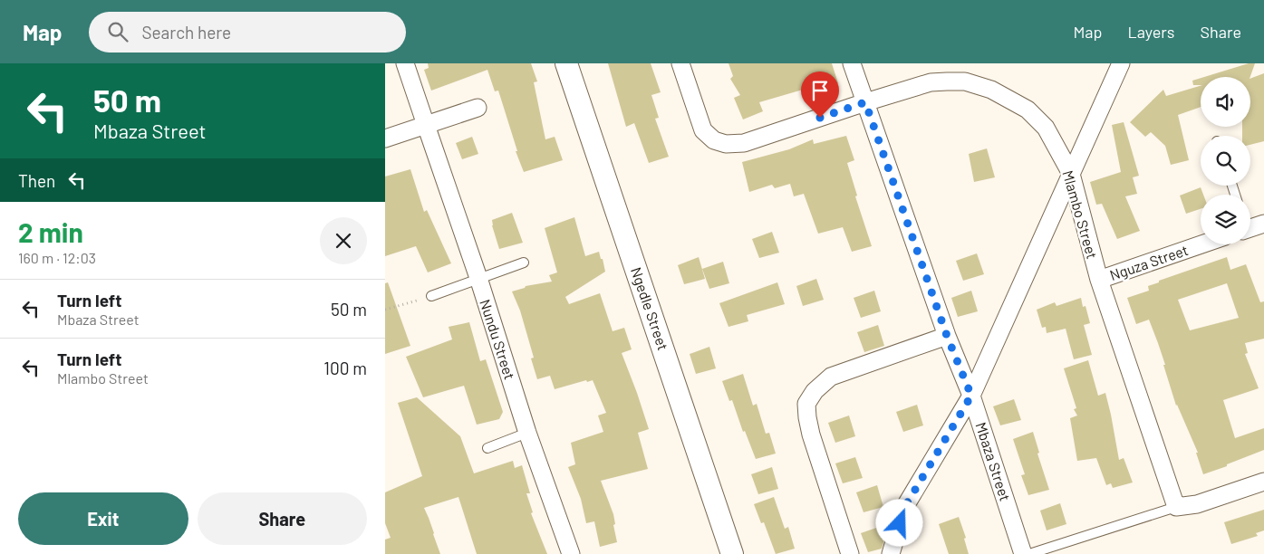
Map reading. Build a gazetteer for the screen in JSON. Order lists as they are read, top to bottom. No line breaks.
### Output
{"streets":{"street":["Mlambo Street","Nguza Street","Ngedle Street","Nundu Street","Mbaza Street"]},"crossings":[["Mlambo Street","Nguza Street"],["Mlambo Street","Mbaza Street"]],"page":{"header":"Map","search":"Search here","nav":["Map","Layers","Share"],"turn":["50 m","Mbaza Street"],"then":"Then","heading":["2 min","160 m · 12:03"],"list":[{"name":"Turn left","note":"Mbaza Street","value":"50 m"},{"name":"Turn left","note":"Mlambo Street","value":"100 m"}],"buttons":["Exit","Share"]}}
